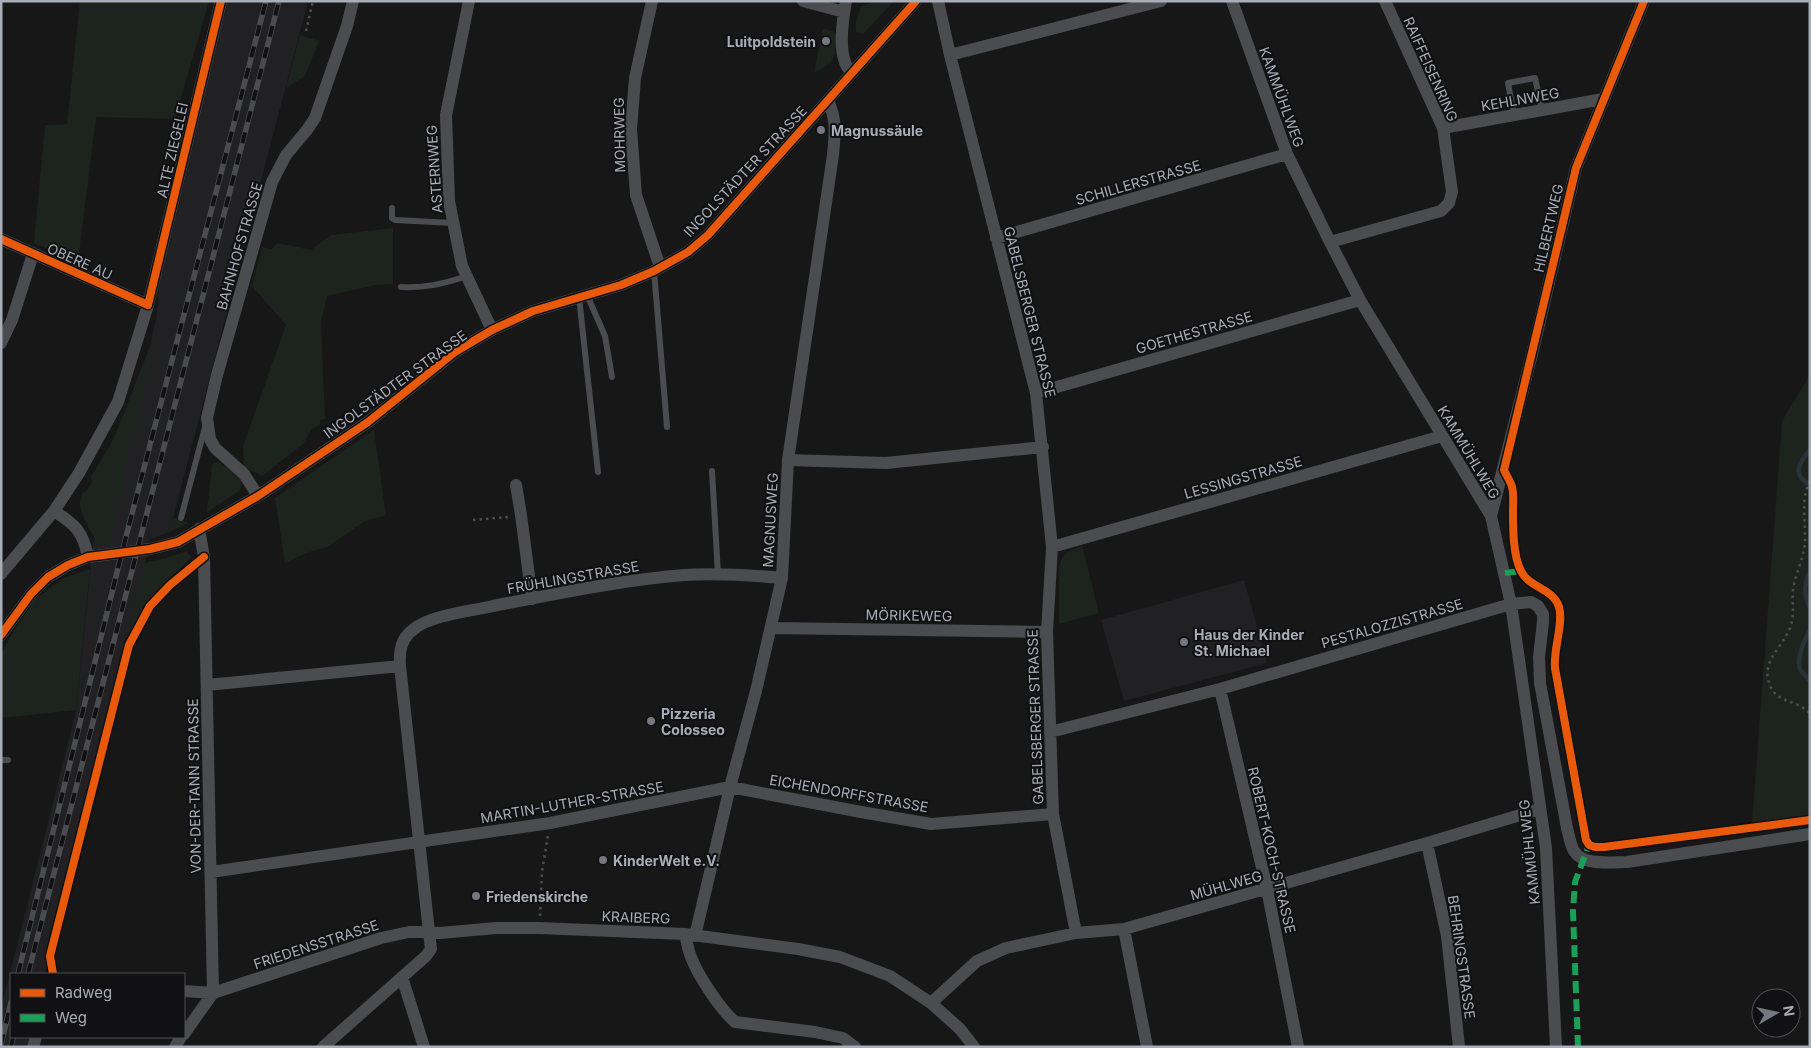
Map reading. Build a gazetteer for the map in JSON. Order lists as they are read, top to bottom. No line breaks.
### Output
{"streets":{"street":["RAIFFEISENRING","KAMMÜHLWEG","KEHLNWEG","MOHRWEG","ALTE ZIEGELEI","ASTERNWEG","INGOLSTÄDTER STRASSE","SCHILLERSTRASSE","HILBERTWEG","BAHNHOFSTRASSE","OBERE AU","GABELSBERGER STRASSE","GOETHESTRASSE","LESSINGSTRASSE","MAGNUSWEG","FRÜHLINGSTRASSE","MÖRIKEWEG","PESTALOZZISTRASSE","VON-DER-TANN STRASSE","EICHENDORFFSTRASSE","MARTIN-LUTHER-STRASSE","ROBERT-KOCH-STRASSE","MÜHLWEG","KRAIBERG","FRIEDENSSTRASSE","BEHRINGSTRASSE"]},"crossings":[["RAIFFEISENRING","KAMMÜHLWEG"],["RAIFFEISENRING","KEHLNWEG"],["KAMMÜHLWEG","SCHILLERSTRASSE"],["KAMMÜHLWEG","HILBERTWEG"],["KAMMÜHLWEG","GOETHESTRASSE"],["KAMMÜHLWEG","LESSINGSTRASSE"],["KAMMÜHLWEG","PESTALOZZISTRASSE"],["KAMMÜHLWEG","MÜHLWEG"],["KEHLNWEG","HILBERTWEG"],["MOHRWEG","INGOLSTÄDTER STRASSE"],["ALTE ZIEGELEI","OBERE AU"],["ASTERNWEG","INGOLSTÄDTER STRASSE"],["INGOLSTÄDTER STRASSE","BAHNHOFSTRASSE"],["INGOLSTÄDTER STRASSE","MAGNUSWEG"],["INGOLSTÄDTER STRASSE","VON-DER-TANN STRASSE"],["SCHILLERSTRASSE","GABELSBERGER STRASSE"],["GABELSBERGER STRASSE","GOETHESTRASSE"],["GABELSBERGER STRASSE","LESSINGSTRASSE"],["GABELSBERGER STRASSE","MÖRIKEWEG"],["GABELSBERGER STRASSE","PESTALOZZISTRASSE"],["GABELSBERGER STRASSE","EICHENDORFFSTRASSE"],["GABELSBERGER STRASSE","MÜHLWEG"],["MAGNUSWEG","FRÜHLINGSTRASSE"],["MAGNUSWEG","MÖRIKEWEG"],["MAGNUSWEG","EICHENDORFFSTRASSE"],["MAGNUSWEG","MARTIN-LUTHER-STRASSE"],["MAGNUSWEG","KRAIBERG"],["FRÜHLINGSTRASSE","MARTIN-LUTHER-STRASSE"],["PESTALOZZISTRASSE","ROBERT-KOCH-STRASSE"],["VON-DER-TANN STRASSE","MARTIN-LUTHER-STRASSE"],["VON-DER-TANN STRASSE","FRIEDENSSTRASSE"],["EICHENDORFFSTRASSE","MARTIN-LUTHER-STRASSE"],["ROBERT-KOCH-STRASSE","MÜHLWEG"],["MÜHLWEG","KRAIBERG"],["MÜHLWEG","BEHRINGSTRASSE"],["KRAIBERG","FRIEDENSSTRASSE"]],"places":["Luitpoldstein","Magnussäule","Haus der Kinder St. Michael","Pizzeria Colosseo","KinderWelt e.V.","Friedenskirche"],"legend":["Radweg","Weg"],"north":"right"}
